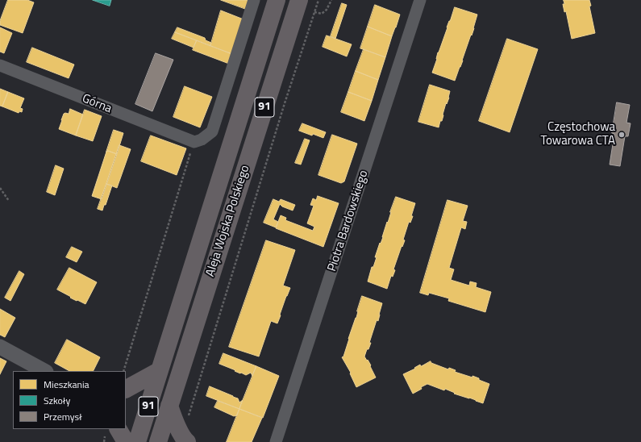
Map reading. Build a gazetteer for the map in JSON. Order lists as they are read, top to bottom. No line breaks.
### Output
{"streets":{"main road":["91","Aleja Wojska Polskiego"],"street":["Górna","Piotra Bardowskiego"]},"places":["Częstochowa Towarowa CTA"],"legend":["Mieszkania","Szkoły","Przemysł"]}
